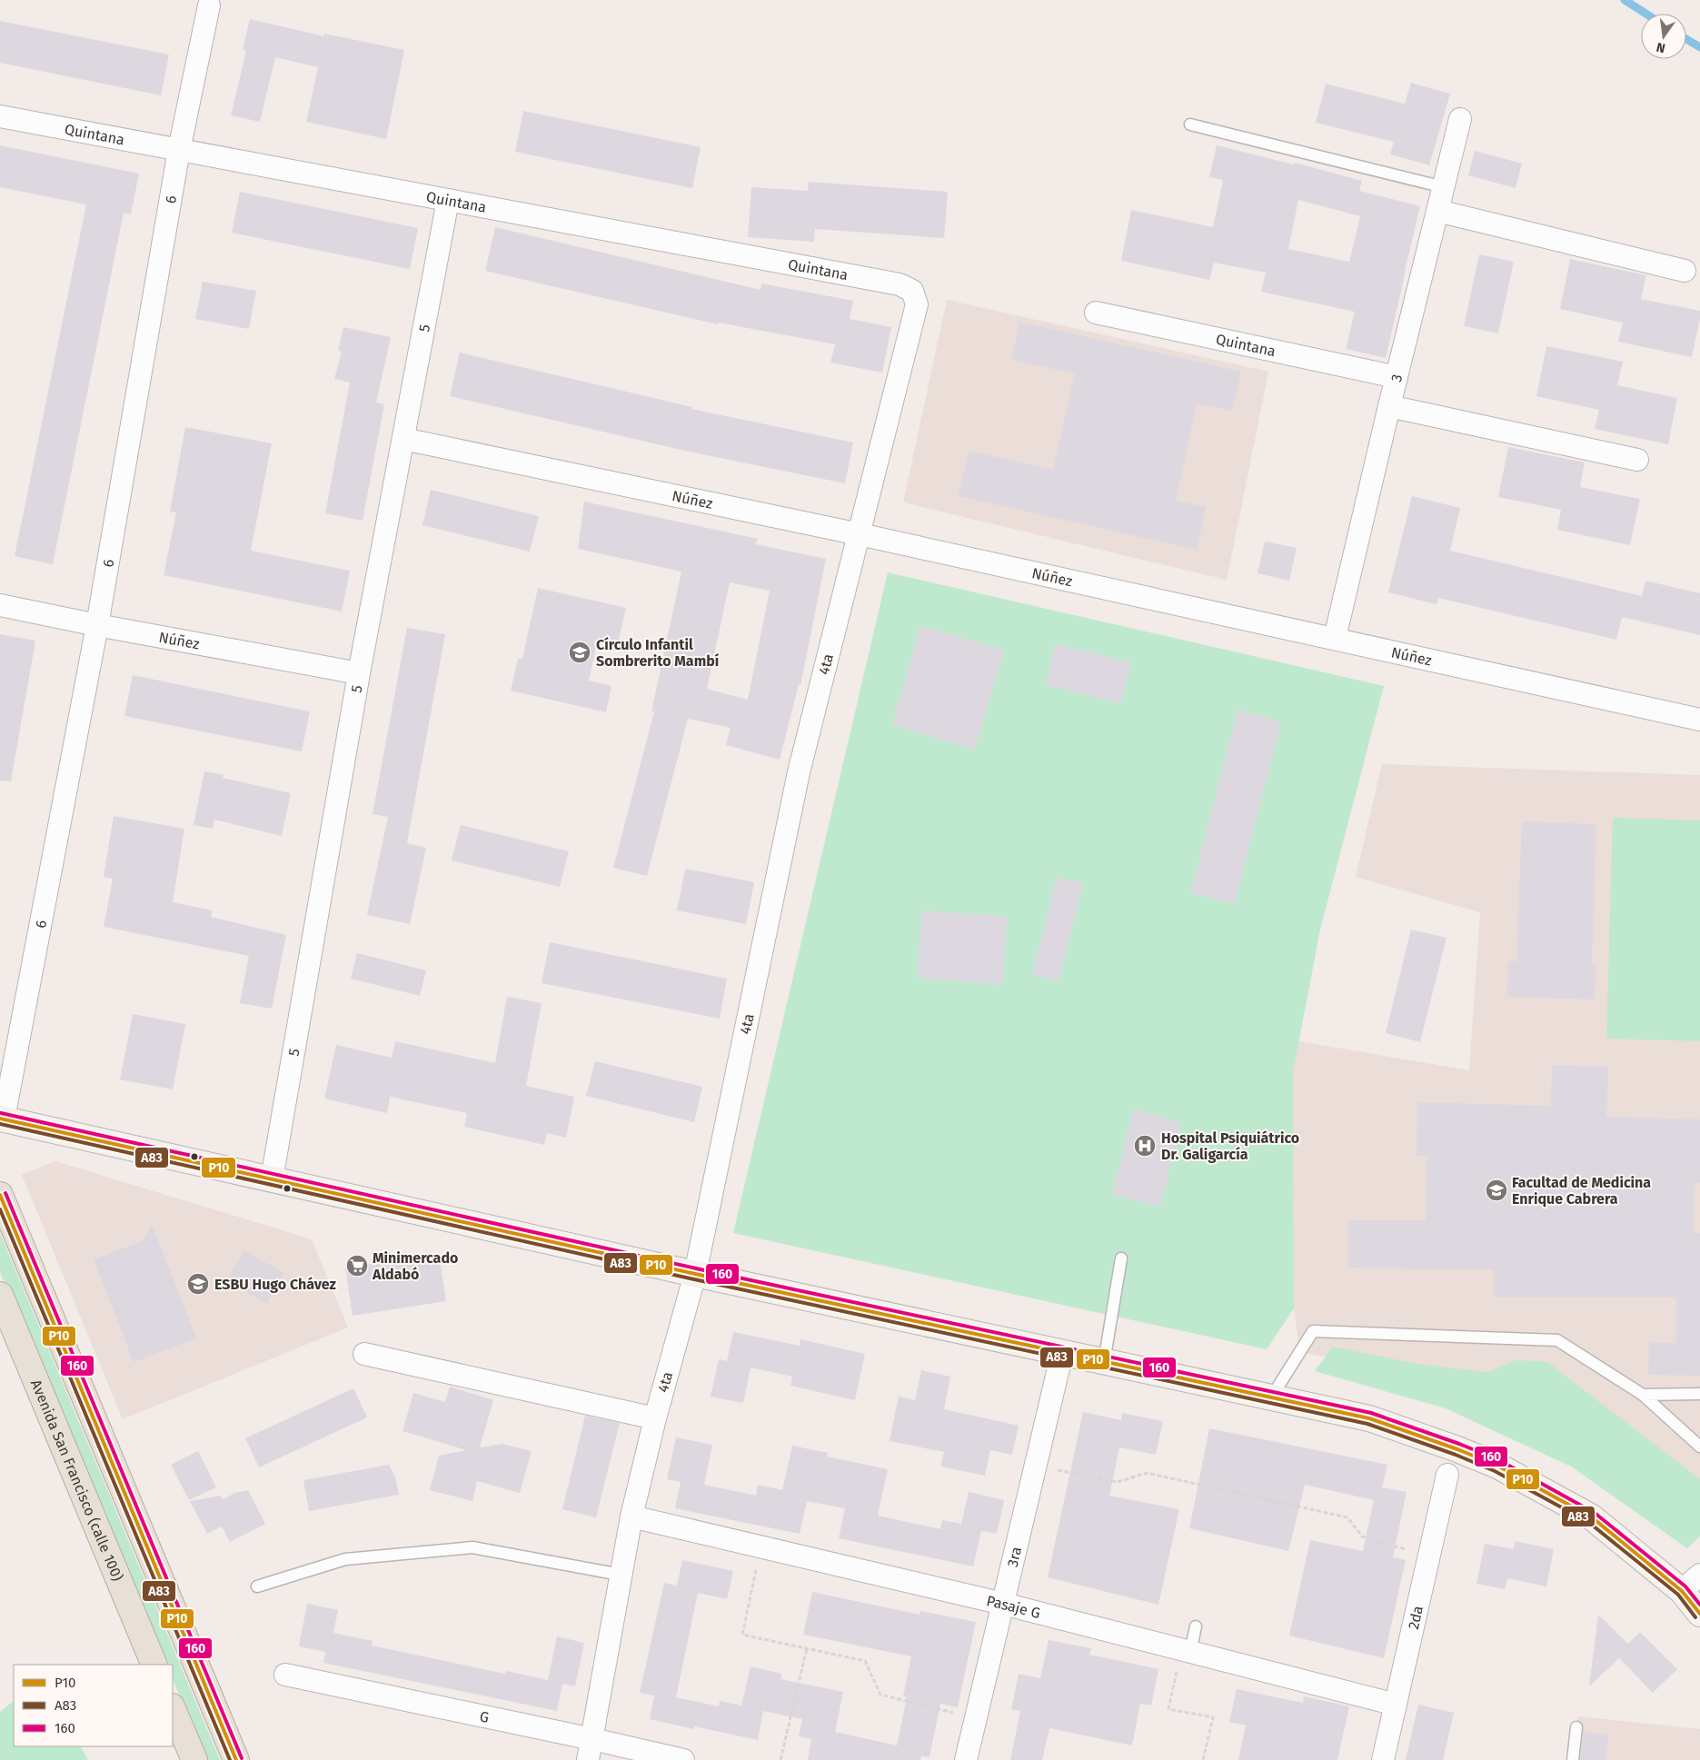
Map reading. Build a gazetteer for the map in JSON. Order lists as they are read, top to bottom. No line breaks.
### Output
{"streets":{"highway":["Avenida San Francisco (calle 100)"],"street":["Quintana","6","5","3","Núñez","4ta","3ra","Pasaje G","2da","G"]},"crossings":[["Quintana","6"],["Quintana","5"],["Quintana","3"],["Quintana","4ta"],["6","Núñez"],["5","Núñez"],["3","Núñez"],["Núñez","4ta"],["4ta","Pasaje G"],["4ta","G"],["3ra","Pasaje G"],["Pasaje G","2da"]],"places":{"school or university":["Círculo Infantil Sombrerito Mambí","Facultad de Medicina Enrique Cabrera","ESBU Hugo Chávez"],"hospital":["Hospital Psiquiátrico Dr. Galigarcía"],"supermarket":["Minimercado Aldabó"]},"lines":["transit line 160","transit line P10","transit line A83"],"legend":["P10","A83","160"],"north":"bottom"}
